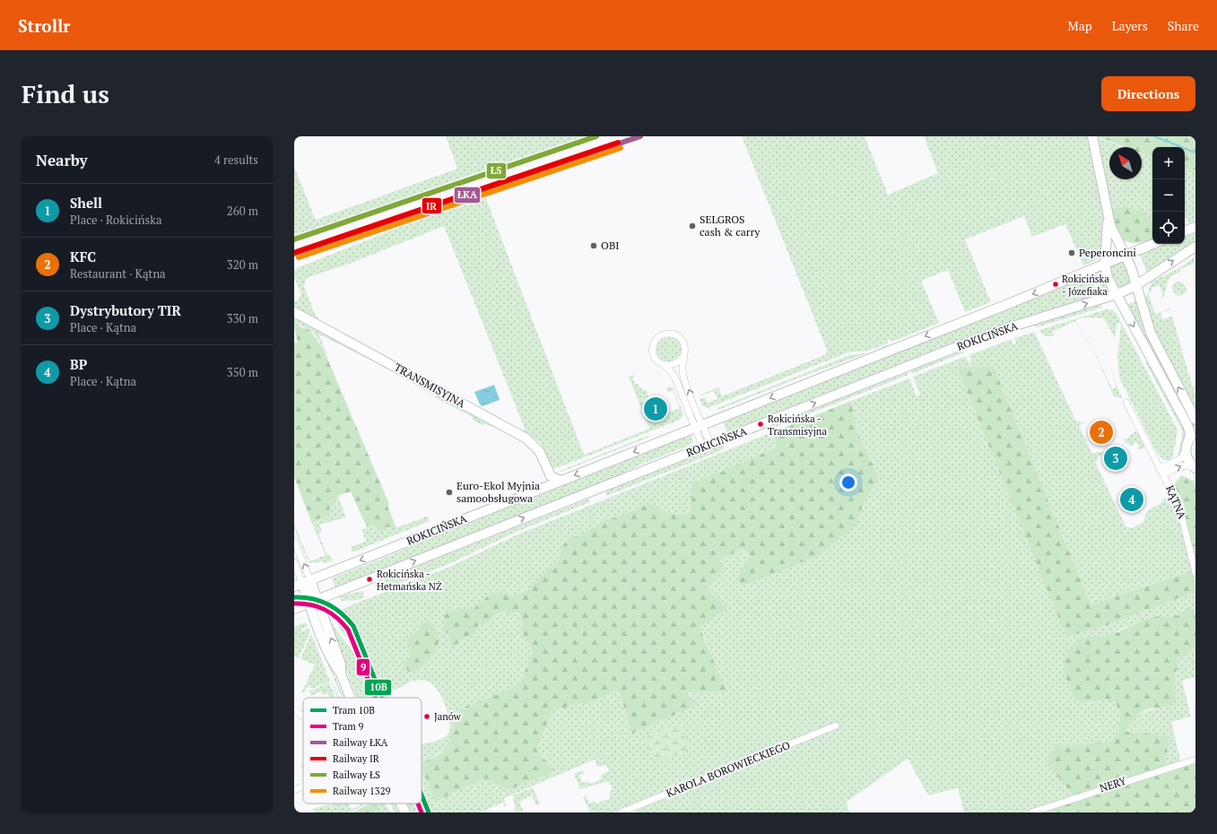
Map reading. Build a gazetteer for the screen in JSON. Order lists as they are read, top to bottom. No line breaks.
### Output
{"streets":{"main road":["ROKICIŃSKA","TRANSMISYJNA"],"street":["KĄTNA","KAROLA BOROWIECKIEGO","NERY"]},"places":["SELGROS cash & carry","OBI","Peperoncini","Rokicińska - Józefiaka","Rokicińska - Transmisyjna","Euro-Ekol Myjnia samoobsługowa","Rokicińska - Hetmańska NŻ","Janów"],"lines":["rail line ŁKA","rail line ŁS","rail line IR","rail line 1329","tram line 10B","tram line 9"],"legend":["Tram 10B","Tram 9","Railway ŁKA","Railway IR","Railway ŁS","Railway 1329"],"north":"top left","page":{"header":"Strollr","nav":["Map","Layers","Share"],"buttons":"Directions","title":"Find us","heading":["Nearby","4 results"],"map_buttons":["+","−"],"list":[{"mark":"1","name":"Shell","note":"Place · Rokicińska","value":"260 m"},{"mark":"2","name":"KFC","note":"Restaurant · Kątna","value":"320 m"},{"mark":"3","name":"Dystrybutory TIR","note":"Place · Kątna","value":"330 m"},{"mark":"4","name":"BP","note":"Place · Kątna","value":"350 m"}],"pins":["1","2","3","4"]}}
